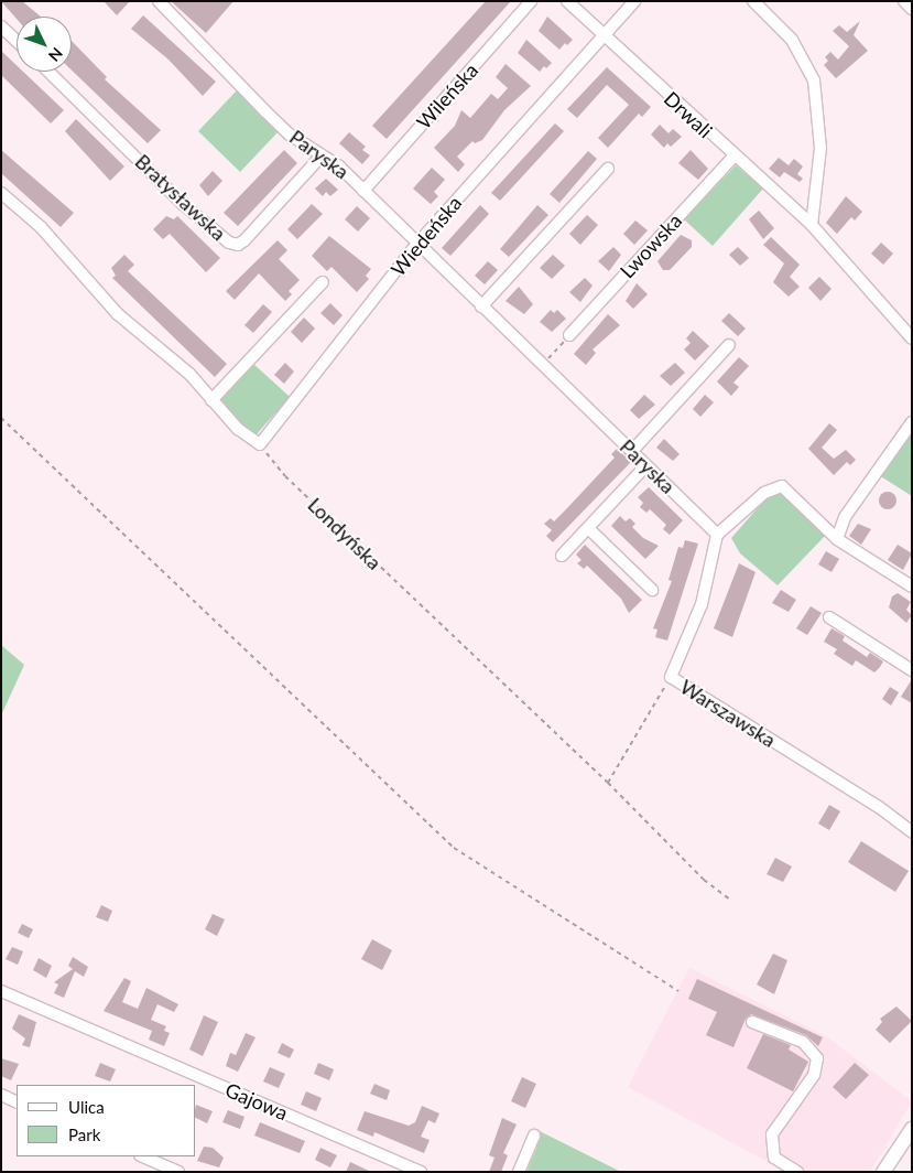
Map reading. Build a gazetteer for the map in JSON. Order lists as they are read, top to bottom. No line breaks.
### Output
{"streets":{"street":["Wileńska","Drwali","Paryska","Bratysławska","Wiedeńska","Lwowska","Warszawska","Gajowa"],"path":["Londyńska"]},"crossings":[["Wileńska","Paryska"],["Drwali","Wiedeńska"],["Drwali","Lwowska"],["Paryska","Bratysławska"],["Paryska","Wiedeńska"],["Paryska","Warszawska"],["Wiedeńska","Londyńska"]],"legend":["Ulica","Park"],"north":"bottom right"}
